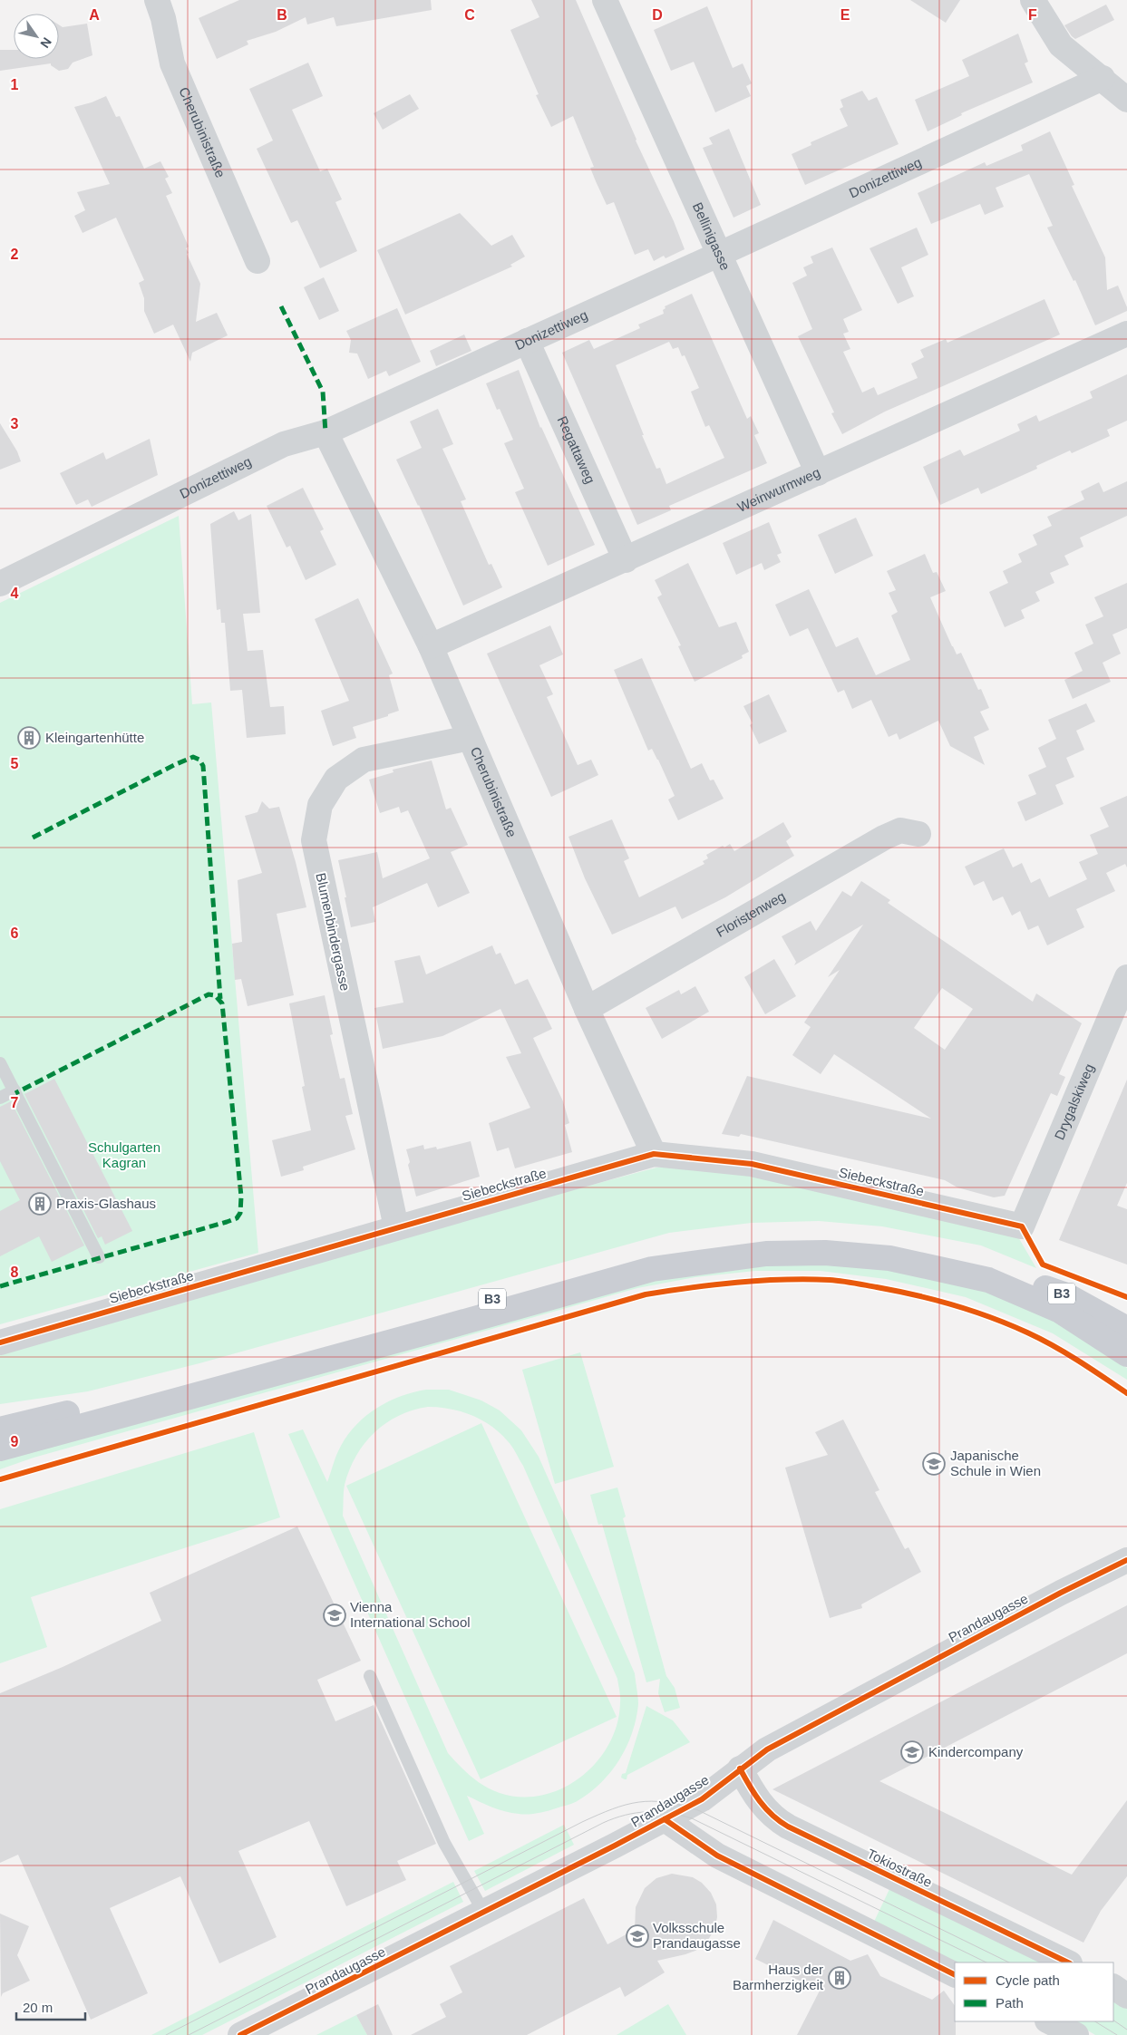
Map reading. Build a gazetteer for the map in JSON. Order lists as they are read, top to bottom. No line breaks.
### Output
{"streets":{"main road":["B3"],"street":["Cherubinistraße","Donizettiweg","Bellinigasse","Regattaweg","Weinwurmweg","Floristenweg","Blumenbindergasse","Drygalskiweg","Siebeckstraße","Prandaugasse","Tokiostraße"]},"crossings":[["Cherubinistraße","Donizettiweg"],["Cherubinistraße","Weinwurmweg"],["Cherubinistraße","Floristenweg"],["Cherubinistraße","Blumenbindergasse"],["Cherubinistraße","Siebeckstraße"],["Donizettiweg","Bellinigasse"],["Donizettiweg","Regattaweg"],["Bellinigasse","Weinwurmweg"],["Regattaweg","Weinwurmweg"],["Blumenbindergasse","Siebeckstraße"],["Drygalskiweg","Siebeckstraße"],["Prandaugasse","Tokiostraße"]],"parks":["Schulgarten Kagran"],"places":{"building":["Kleingartenhütte","Praxis-Glashaus","Haus der Barmherzigkeit"],"school or university":["Japanische Schule in Wien","Vienna International School","Kindercompany","Volksschule Prandaugasse"]},"legend":["Cycle path","Path"],"scale_bar":"20 m","north":"bottom right","grid":{"columns":["A","B","C","D","E","F"],"rows":["1","2","3","4","5","6","7","8","9"]}}
